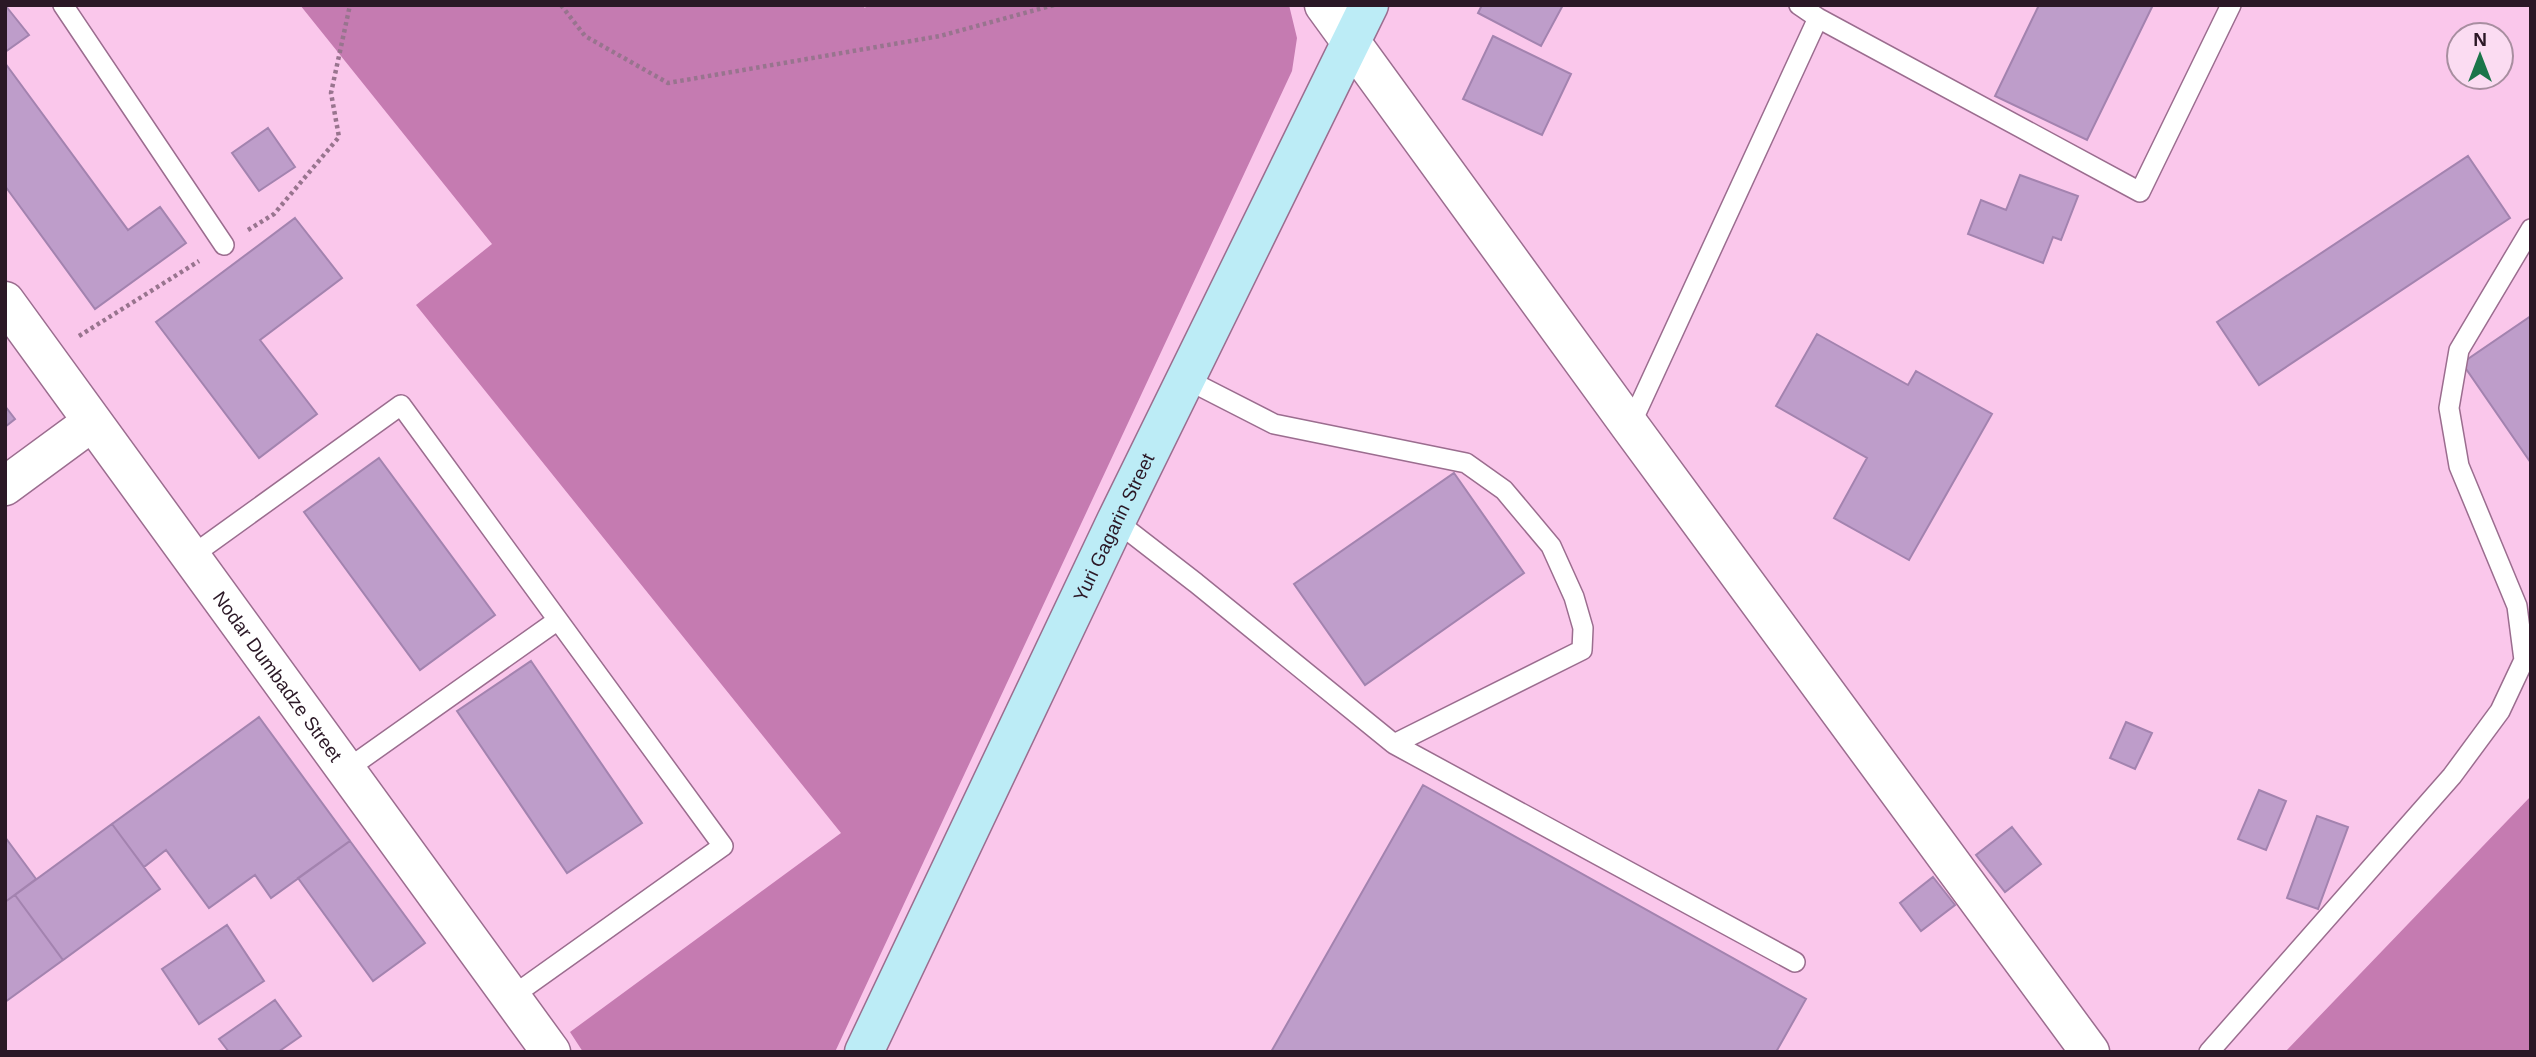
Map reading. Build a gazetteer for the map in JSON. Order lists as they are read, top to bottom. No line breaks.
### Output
{"streets":{"street":["Yuri Gagarin Street","Nodar Dumbadze Street"]},"north":"top"}
